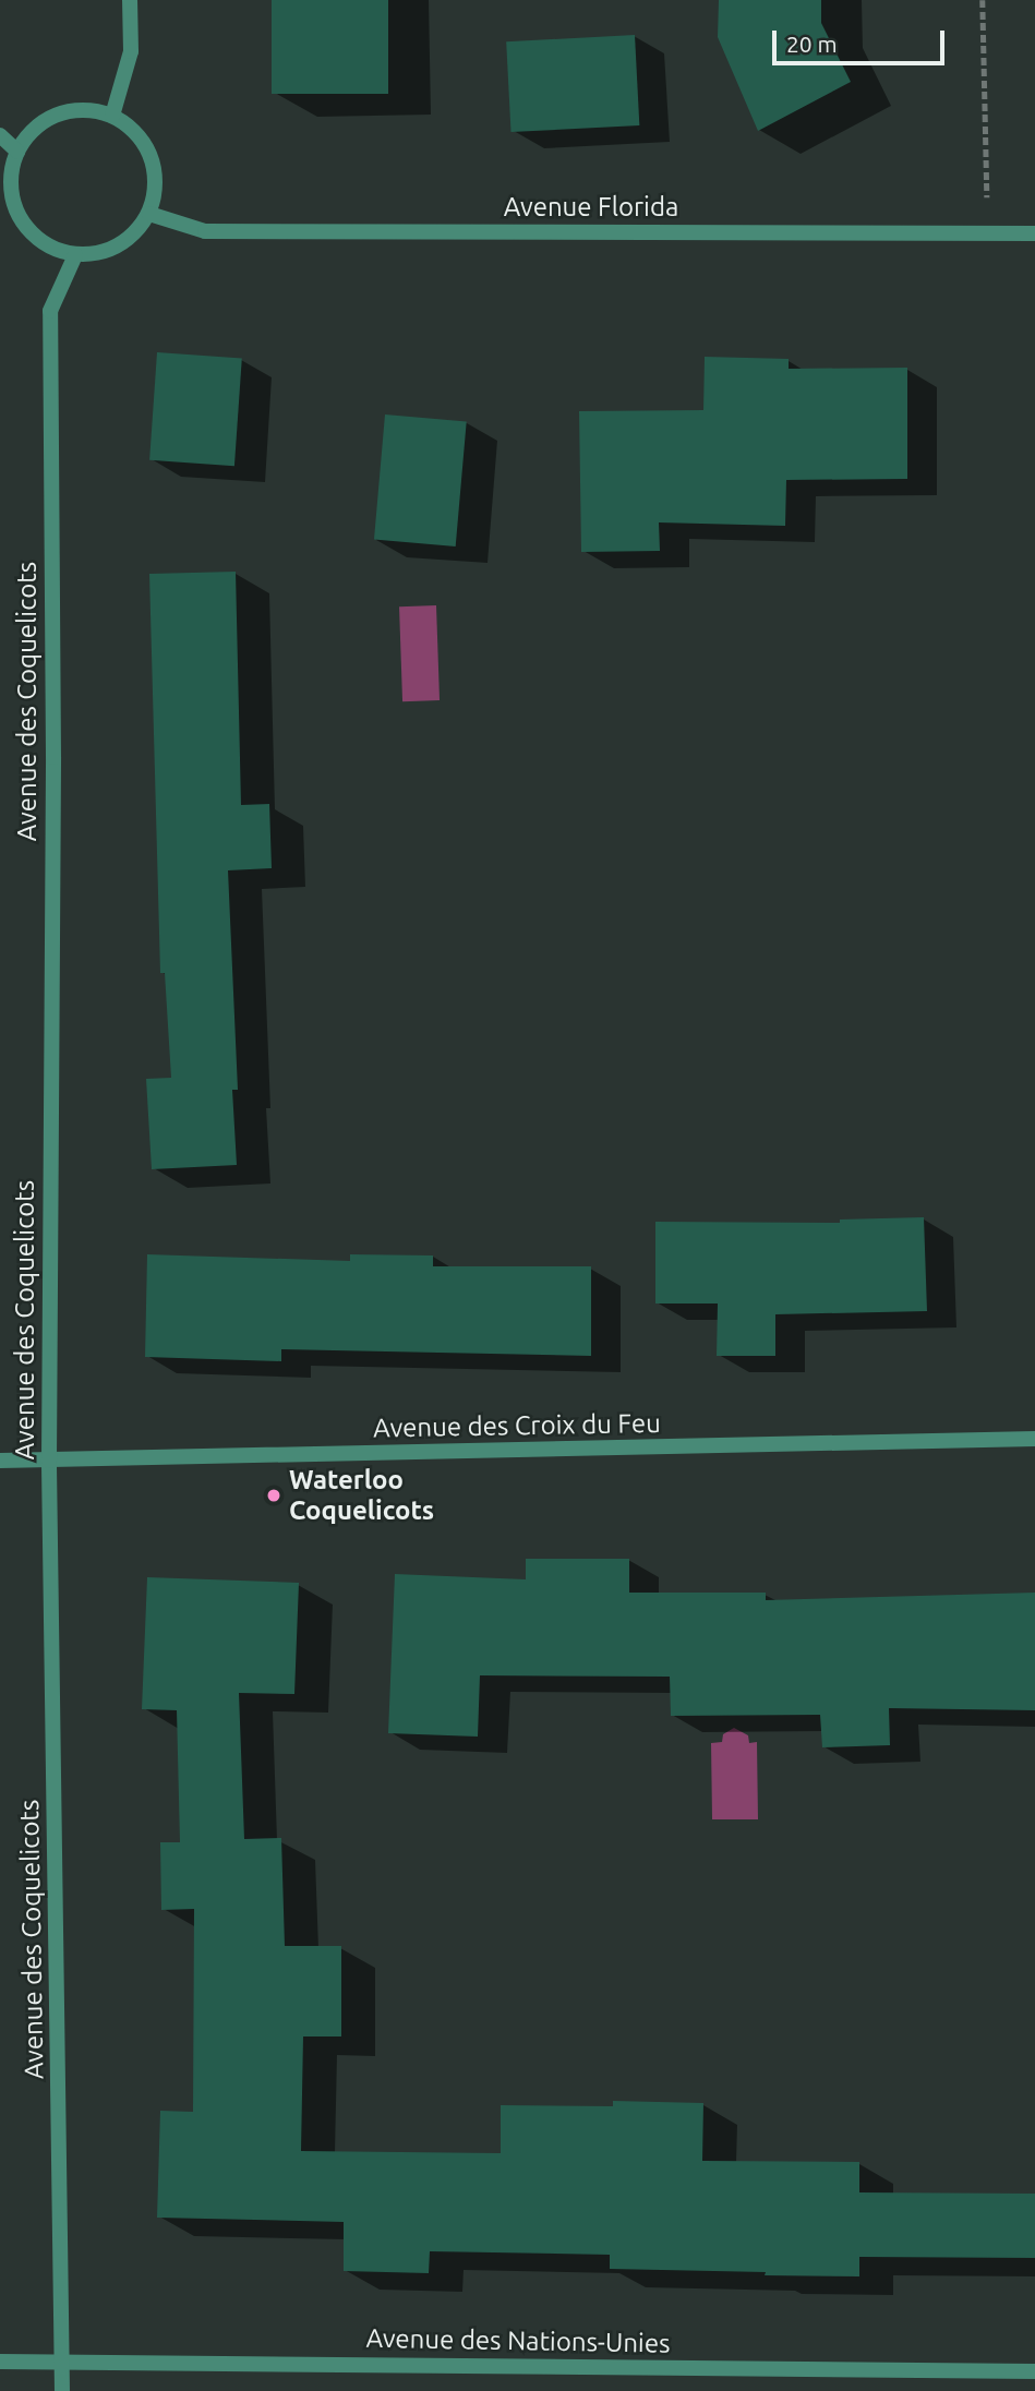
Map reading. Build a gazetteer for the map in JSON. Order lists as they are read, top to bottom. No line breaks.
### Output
{"streets":{"street":["Avenue Florida","Avenue des Coquelicots","Avenue des Croix du Feu","Avenue des Nations-Unies"]},"crossings":[["Avenue Florida","Avenue des Coquelicots"],["Avenue des Coquelicots","Avenue des Croix du Feu"],["Avenue des Coquelicots","Avenue des Nations-Unies"]],"places":["Waterloo Coquelicots"],"scale_bar":"20 m"}
